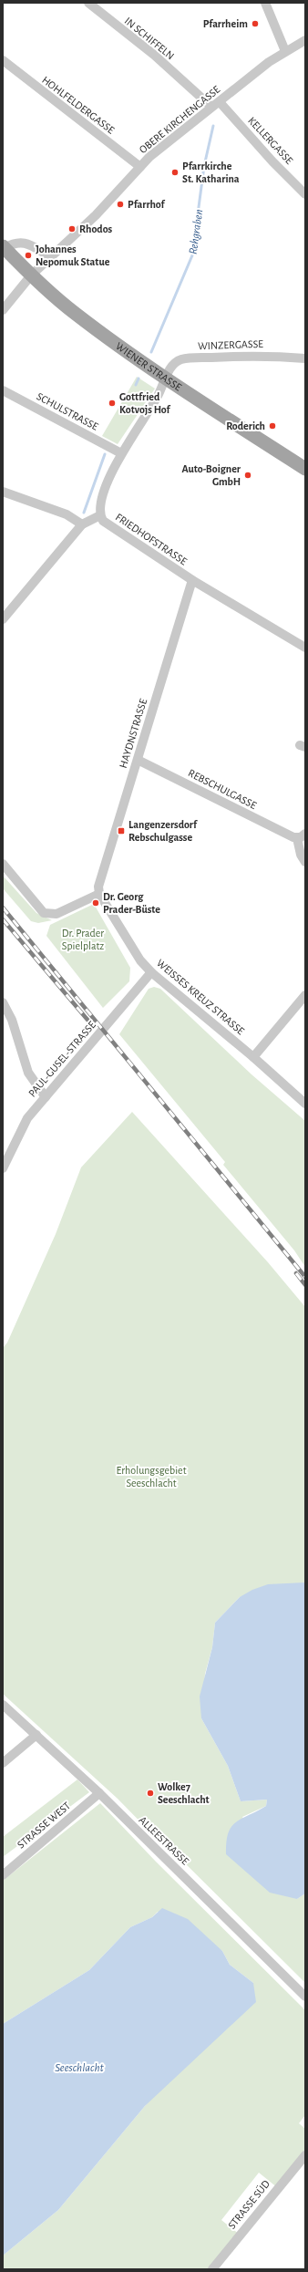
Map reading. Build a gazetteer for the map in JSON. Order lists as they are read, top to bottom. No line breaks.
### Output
{"streets":{"main road":["WIENER STRASSE"],"street":["IN SCHIFFELN","HOHLFELDERGASSE","OBERE KIRCHENGASSE","KELLERGASSE","WINZERGASSE","SCHULSTRASSE","FRIEDHOFSTRASSE","HAYDNSTRASSE","REBSCHULGASSE","WEISSES KREUZ STRASSE","PAUL-GUSEL-STRASSE","STRASSE WEST","ALLEESTRASSE","STRASSE SÜD"]},"crossings":[["IN SCHIFFELN","OBERE KIRCHENGASSE"],["IN SCHIFFELN","KELLERGASSE"],["HOHLFELDERGASSE","OBERE KIRCHENGASSE"],["OBERE KIRCHENGASSE","KELLERGASSE"],["OBERE KIRCHENGASSE","WIENER STRASSE"],["WINZERGASSE","WIENER STRASSE"],["WINZERGASSE","FRIEDHOFSTRASSE"],["WIENER STRASSE","FRIEDHOFSTRASSE"],["SCHULSTRASSE","FRIEDHOFSTRASSE"],["FRIEDHOFSTRASSE","HAYDNSTRASSE"],["HAYDNSTRASSE","REBSCHULGASSE"],["HAYDNSTRASSE","WEISSES KREUZ STRASSE"],["WEISSES KREUZ STRASSE","PAUL-GUSEL-STRASSE"],["STRASSE WEST","ALLEESTRASSE"]],"water":["Rehgraben","Seeschlacht"],"parks":["Dr. Prader Spielplatz","Erholungsgebiet Seeschlacht"],"places":{"other":["Pfarrheim","Pfarrkirche St. Katharina","Pfarrhof","Rhodos","Johannes Nepomuk Statue","Gottfried Kotvojs Hof","Roderich","Auto-Boigner GmbH","Dr. Georg Prader-Büste","Wolke7 Seeschlacht"],"transit":["Langenzersdorf Rebschulgasse"]}}
